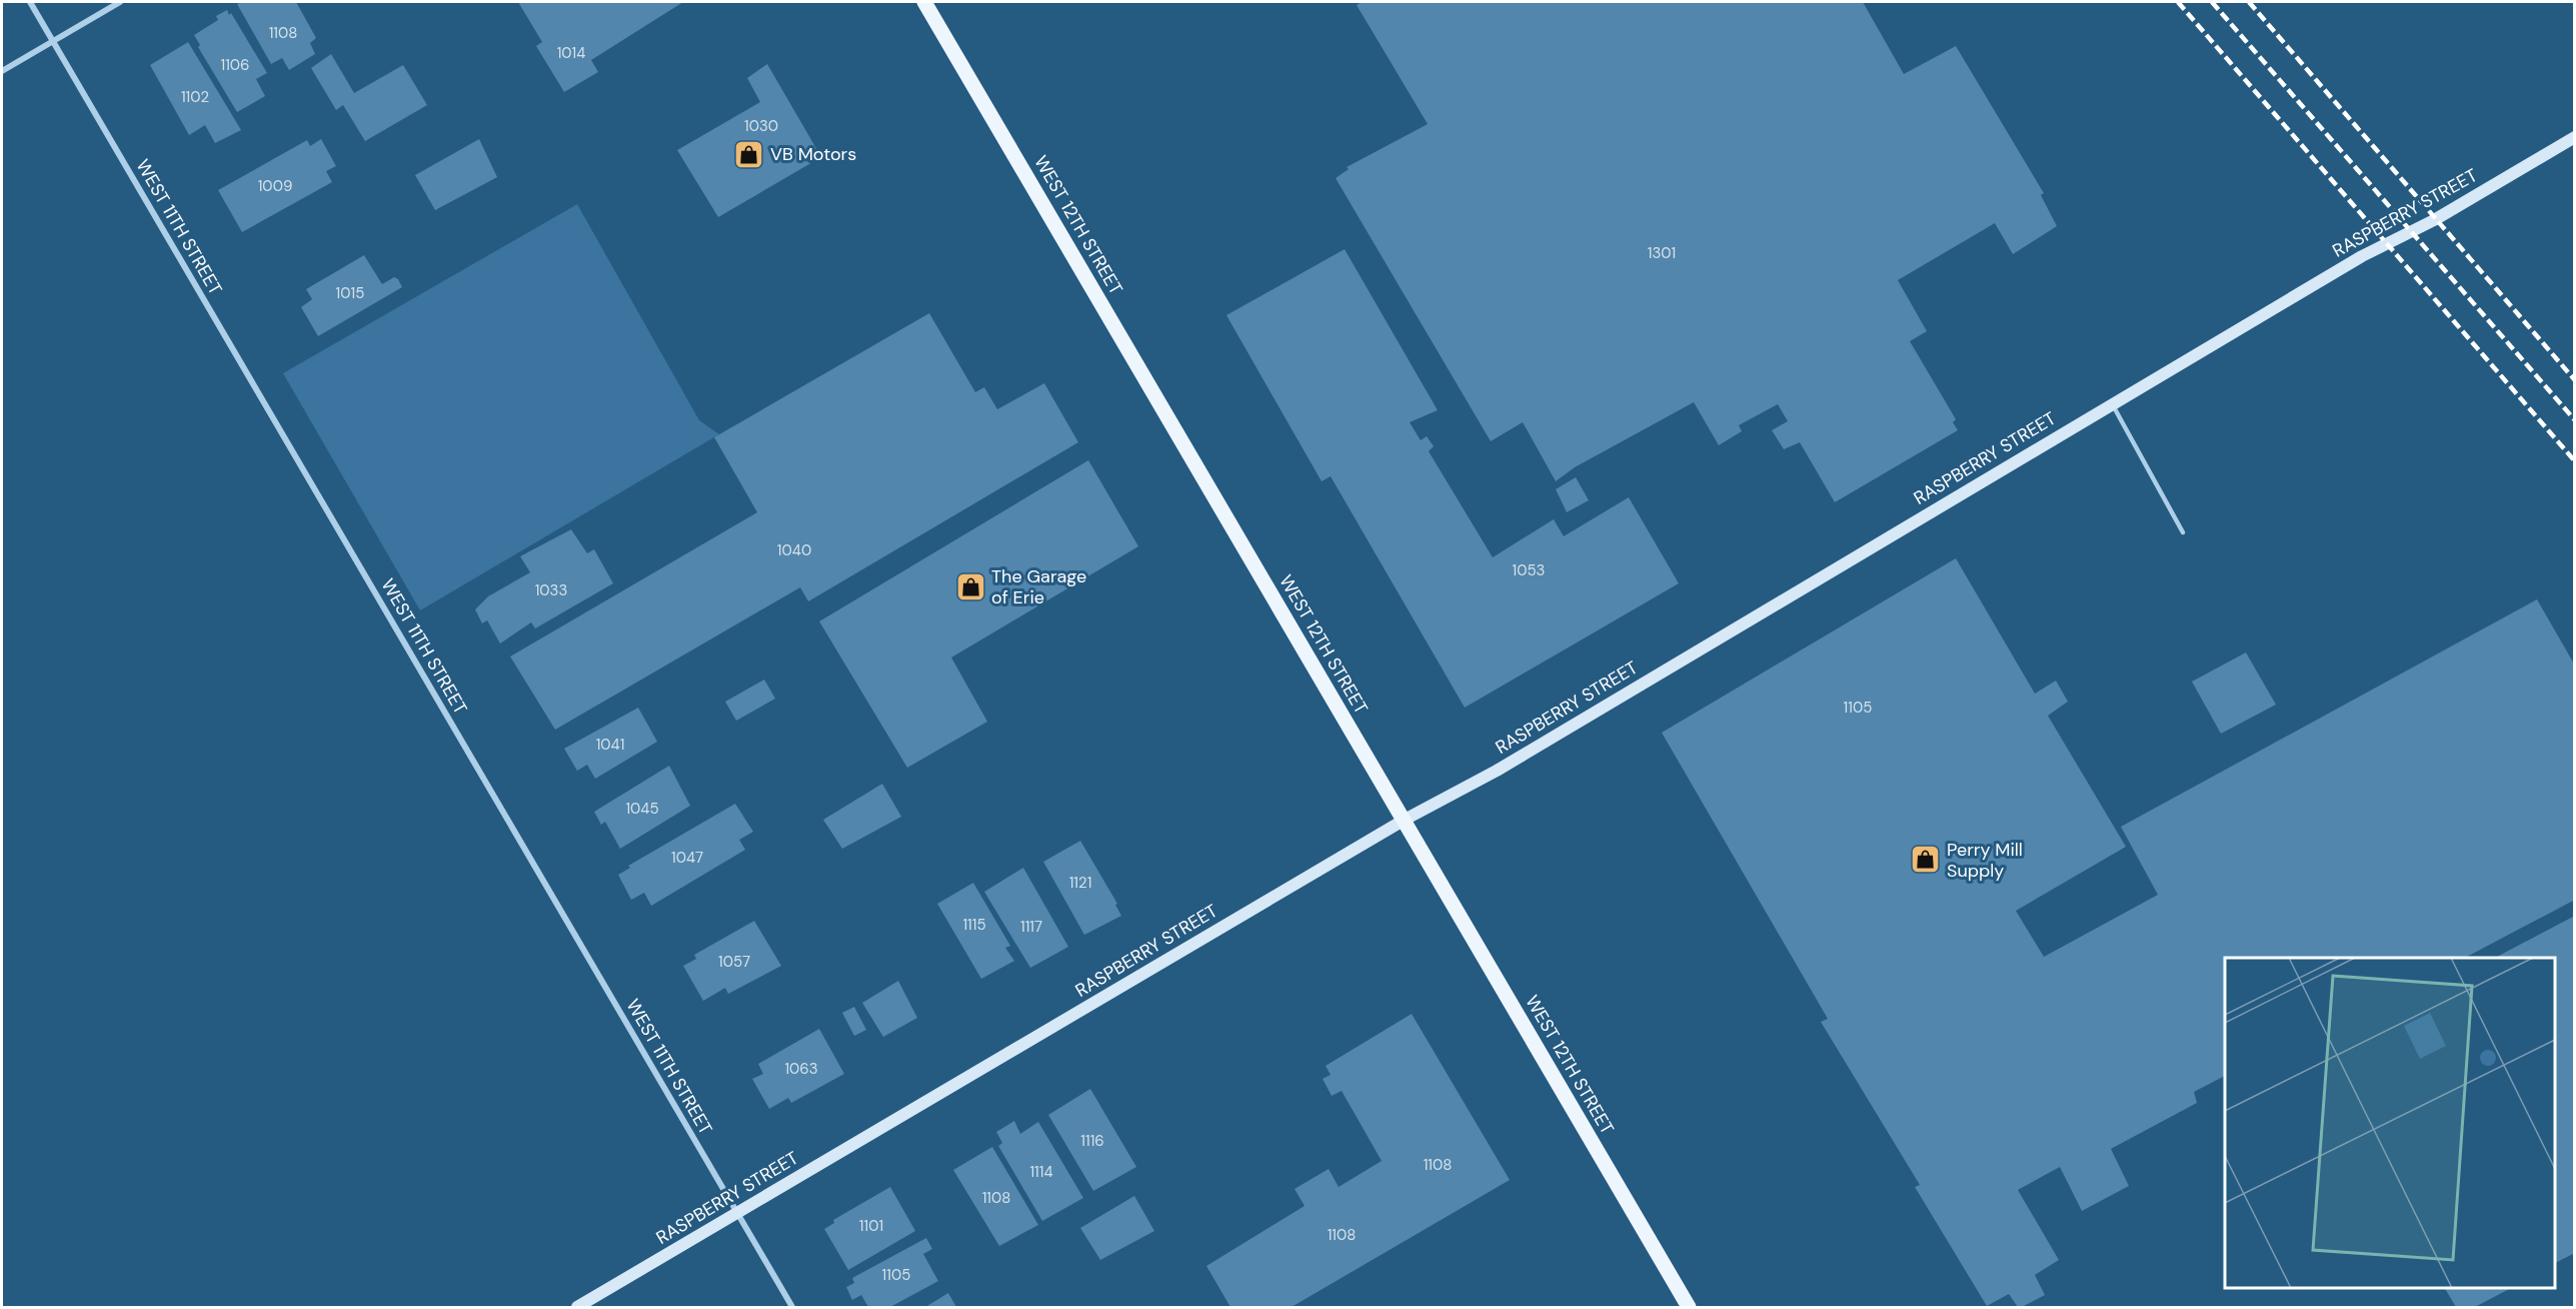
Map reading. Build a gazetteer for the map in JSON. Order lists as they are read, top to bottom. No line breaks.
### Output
{"streets":{"main road":["WEST 12TH STREET"],"street":["RASPBERRY STREET","WEST 11TH STREET"]},"crossings":[["RASPBERRY STREET","WEST 12TH STREET"],["RASPBERRY STREET","WEST 11TH STREET"]],"places":{"shop":["VB Motors","The Garage of Erie","Perry Mill Supply"]},"house_numbers":["1108","1014","1106","1102","1030","1009","1301","1015","1040","1053","1033","1105","1041","1045","1047","1121","1115","1117","1057","1063","1116","1108","1114","1108","1101","1108","1105"]}
